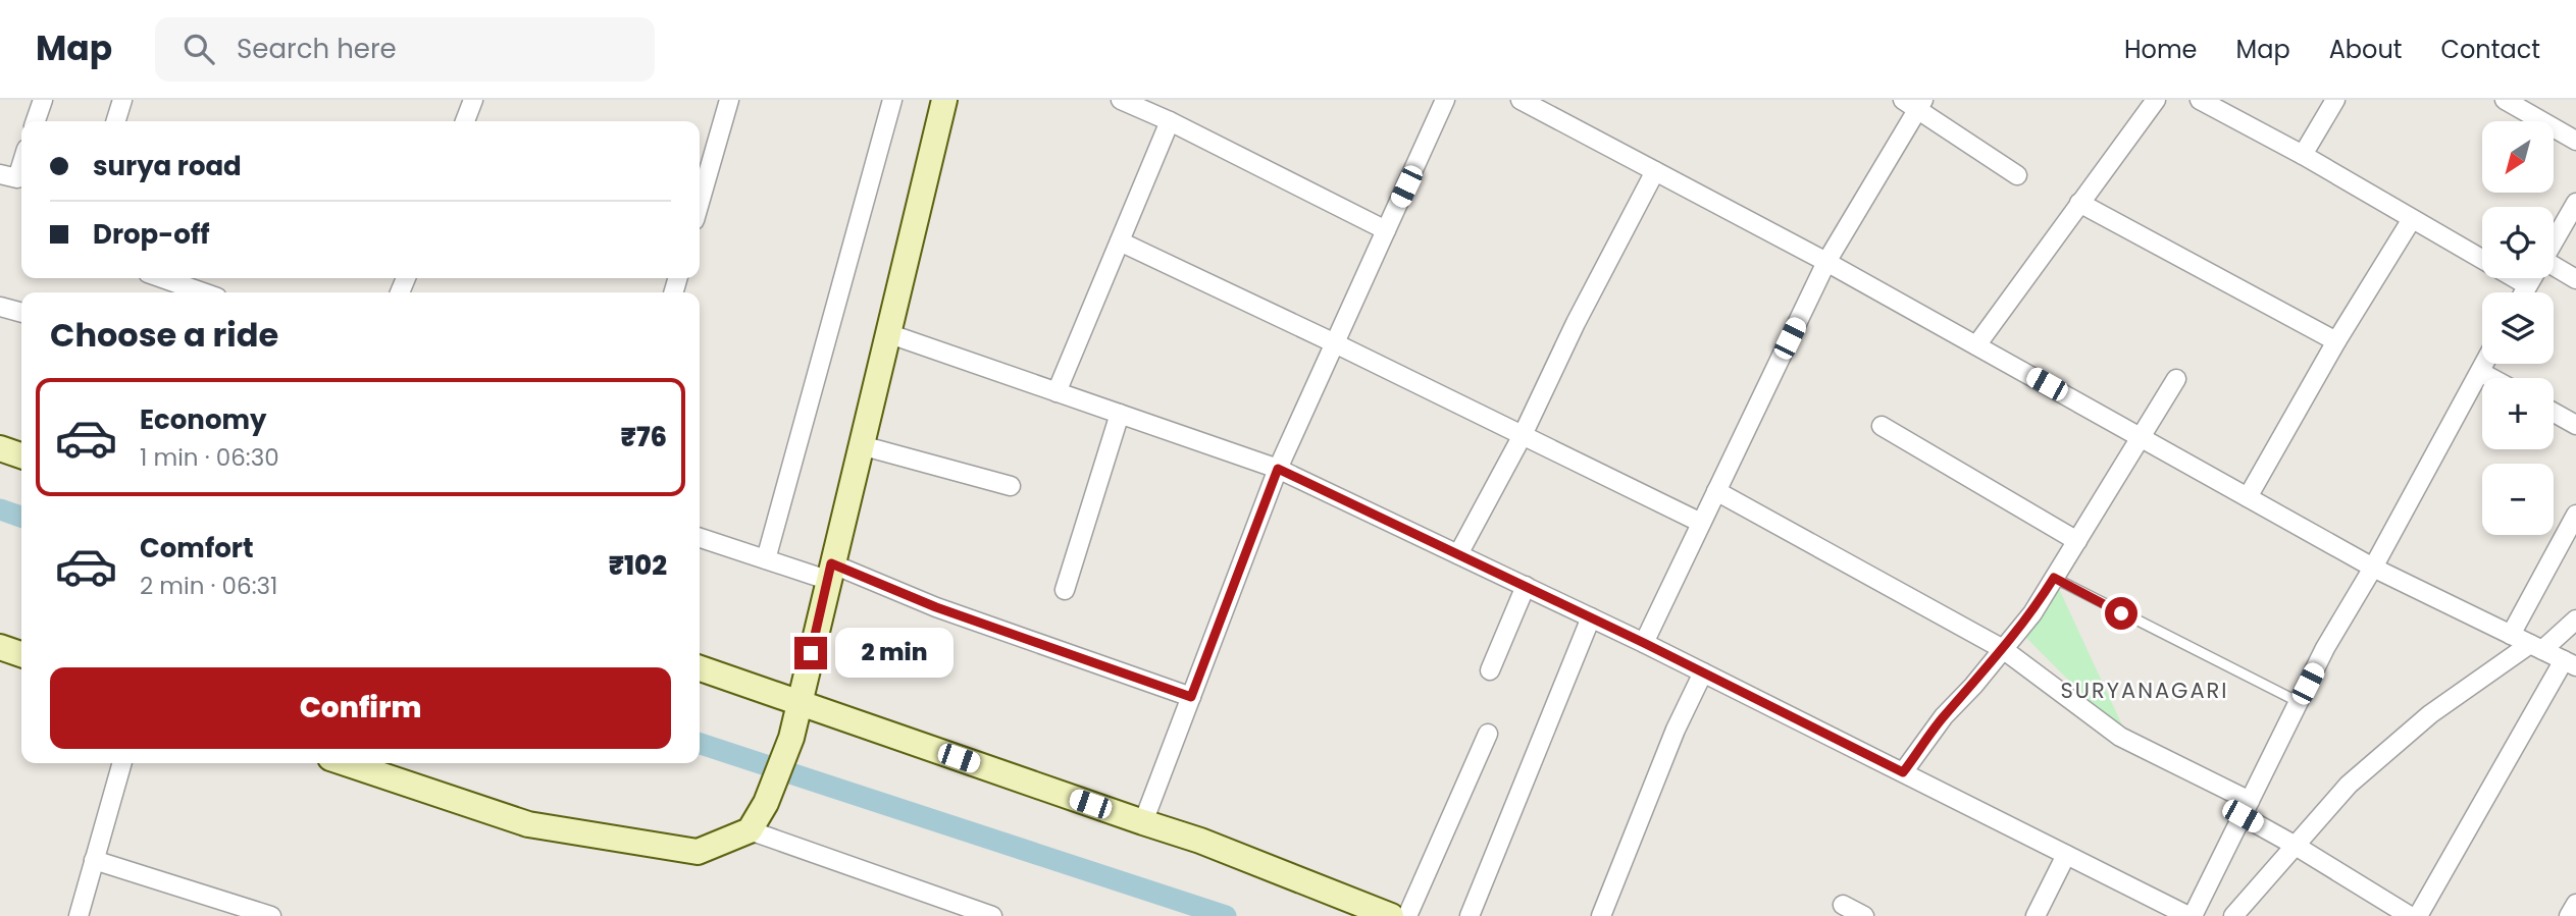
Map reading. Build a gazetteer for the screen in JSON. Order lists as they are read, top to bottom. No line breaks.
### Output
{"districts":["SURYANAGARI"],"north":"bottom left","page":{"header":"Map","search":"Search here","nav":["Home","Map","About","Contact"],"map_buttons":["+","−"],"banner":["surya road","Drop-off"],"heading":"Choose a ride","list":[{"name":"Economy","note":"1 min · 06:30","value":"₹76"},{"name":"Comfort","note":"2 min · 06:31","value":"₹102"}],"bubble":"2 min","buttons":"Confirm"}}
